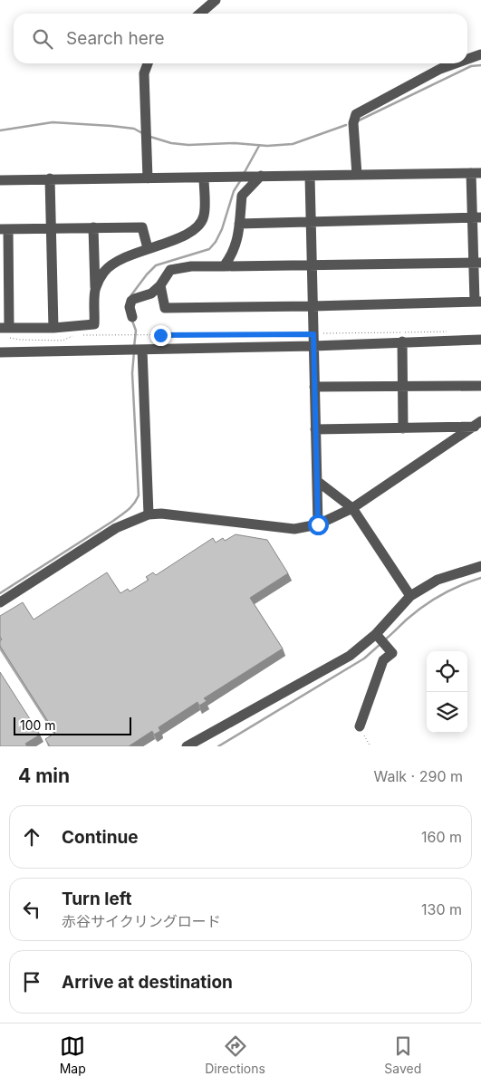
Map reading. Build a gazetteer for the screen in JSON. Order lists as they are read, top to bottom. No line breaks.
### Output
{"scale_bar":"100 m","page":{"search":"Search here","scale":"100 m","heading":["4 min","Walk · 290 m"],"list":[["Continue","160 m"],["Turn left","赤谷サイクリングロード","130 m"],"Arrive at destination"],"nav":["Map","Directions","Saved"]}}
